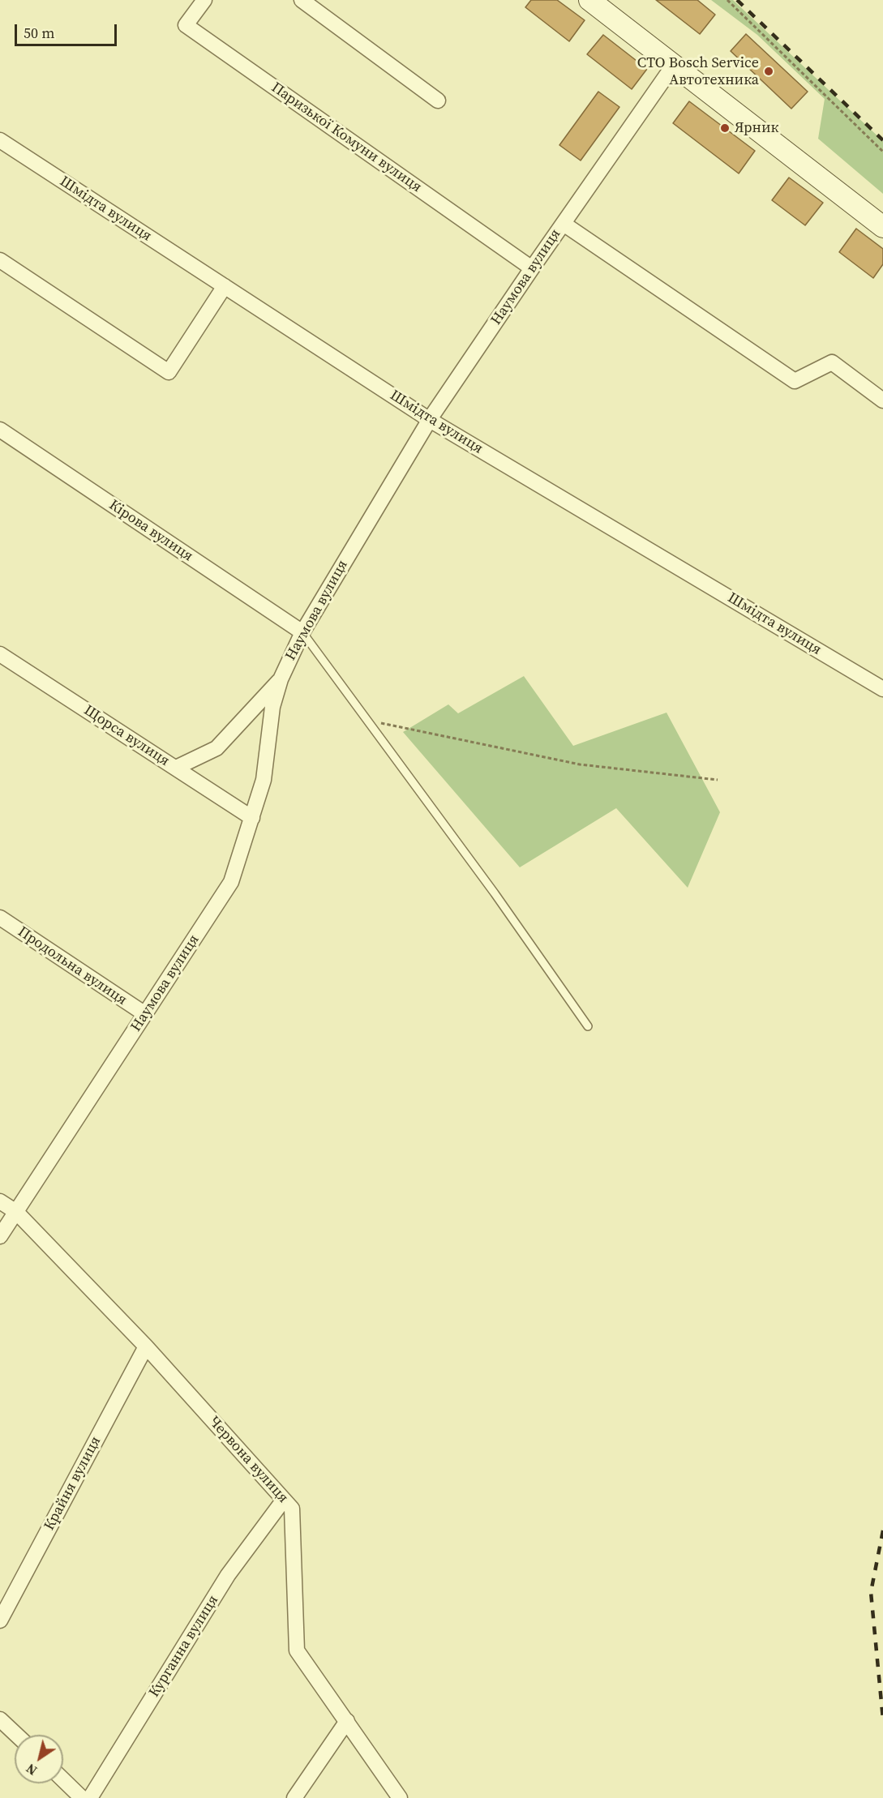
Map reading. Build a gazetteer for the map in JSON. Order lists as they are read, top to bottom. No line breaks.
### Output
{"streets":{"street":["Паризької Комуни вулиця","Шмідта вулиця","Наумова вулиця","Кірова вулиця","Щорса вулиця","Продольна вулиця","Червона вулиця","Крайня вулиця","Курганна вулиця"]},"crossings":[["Паризької Комуни вулиця","Наумова вулиця"],["Шмідта вулиця","Наумова вулиця"],["Наумова вулиця","Кірова вулиця"],["Наумова вулиця","Щорса вулиця"],["Наумова вулиця","Продольна вулиця"],["Наумова вулиця","Червона вулиця"],["Червона вулиця","Крайня вулиця"],["Червона вулиця","Курганна вулиця"]],"places":["СТО Bosch Service Автотехника","Ярник"],"scale_bar":"50 m","north":"bottom left"}
